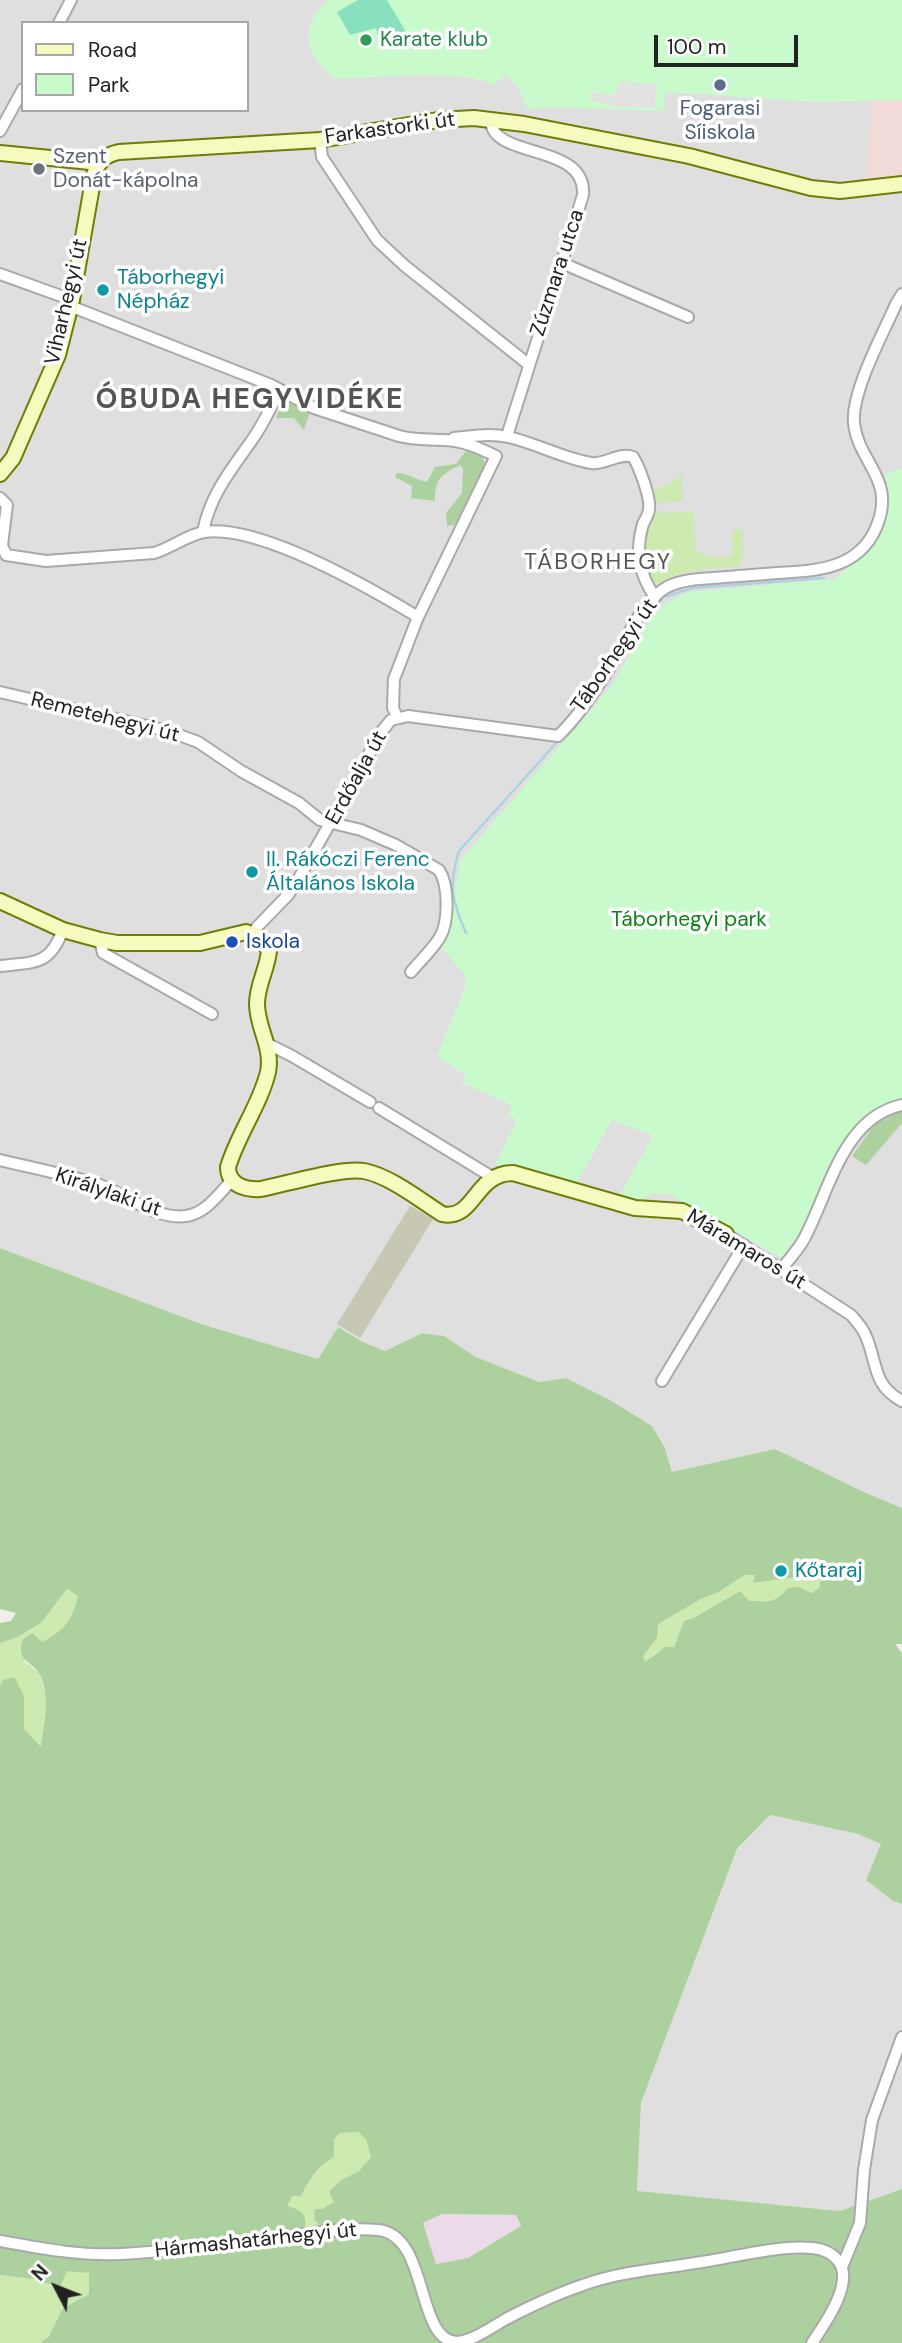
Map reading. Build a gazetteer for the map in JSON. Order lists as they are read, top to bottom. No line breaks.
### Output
{"streets":{"street":["Farkastorki út","Zúzmara utca","Viharhegyi út","Táborhegyi út","Remetehegyi út","Erdőalja út","Királylaki út","Máramaros út","Hármashatárhegyi út"]},"crossings":[["Farkastorki út","Zúzmara utca"],["Farkastorki út","Viharhegyi út"],["Táborhegyi út","Erdőalja út"],["Remetehegyi út","Erdőalja út"]],"districts":["ÓBUDA HEGYVIDÉKE","TÁBORHEGY"],"parks":["Táborhegyi park"],"places":["Karate klub","Fogarasi Síiskola","Szent Donát-kápolna","Táborhegyi Népház","II. Rákóczi Ferenc Általános Iskola","Iskola","Kőtaraj"],"legend":["Road","Park"],"scale_bar":"100 m","north":"top left"}
